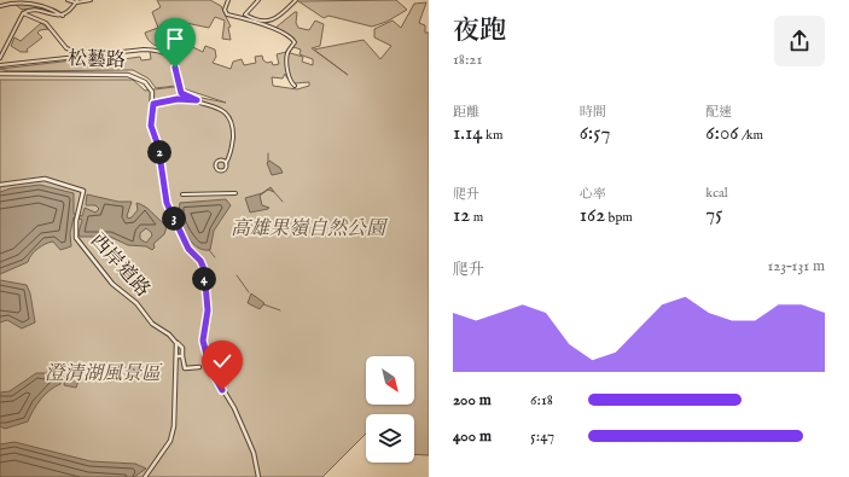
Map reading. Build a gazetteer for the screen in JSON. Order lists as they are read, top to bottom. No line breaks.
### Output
{"streets":{"street":["松藝路","西岸道路"]},"parks":["高雄果嶺自然公園","澄清湖風景區"],"north":"bottom right","page":{"heading":["夜跑","18:21"],"stats":[["距離","1.14 km"],["時間","6:57"],["配速","6:06 /km"],["爬升","12 m"],["心率","162 bpm"],["kcal","75"]],"pins":["2","3","4"],"chart":["爬升","123–131 m"],"list":[{"name":"200 m","note":"6:18"},{"name":"400 m","note":"5:47"}]}}
